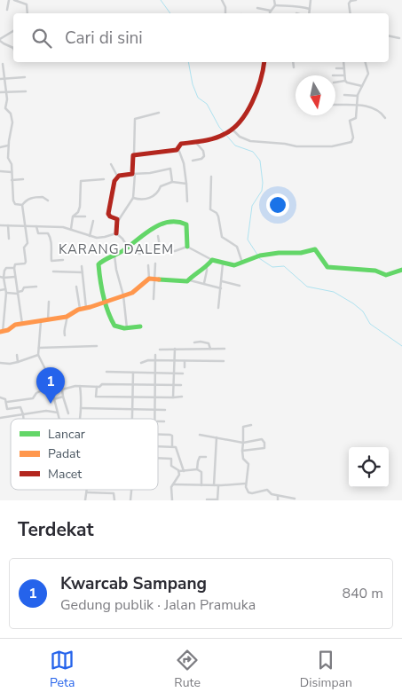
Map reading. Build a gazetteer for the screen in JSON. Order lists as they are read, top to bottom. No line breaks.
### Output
{"districts":["KARANG DALEM"],"legend":["Lancar","Padat","Macet"],"north":"bottom","page":{"search":"Cari di sini","pins":"1","heading":"Terdekat","list":[{"mark":"1","name":"Kwarcab Sampang","note":"Gedung publik · Jalan Pramuka","value":"840 m"}],"nav":["Peta","Rute","Disimpan"]}}
